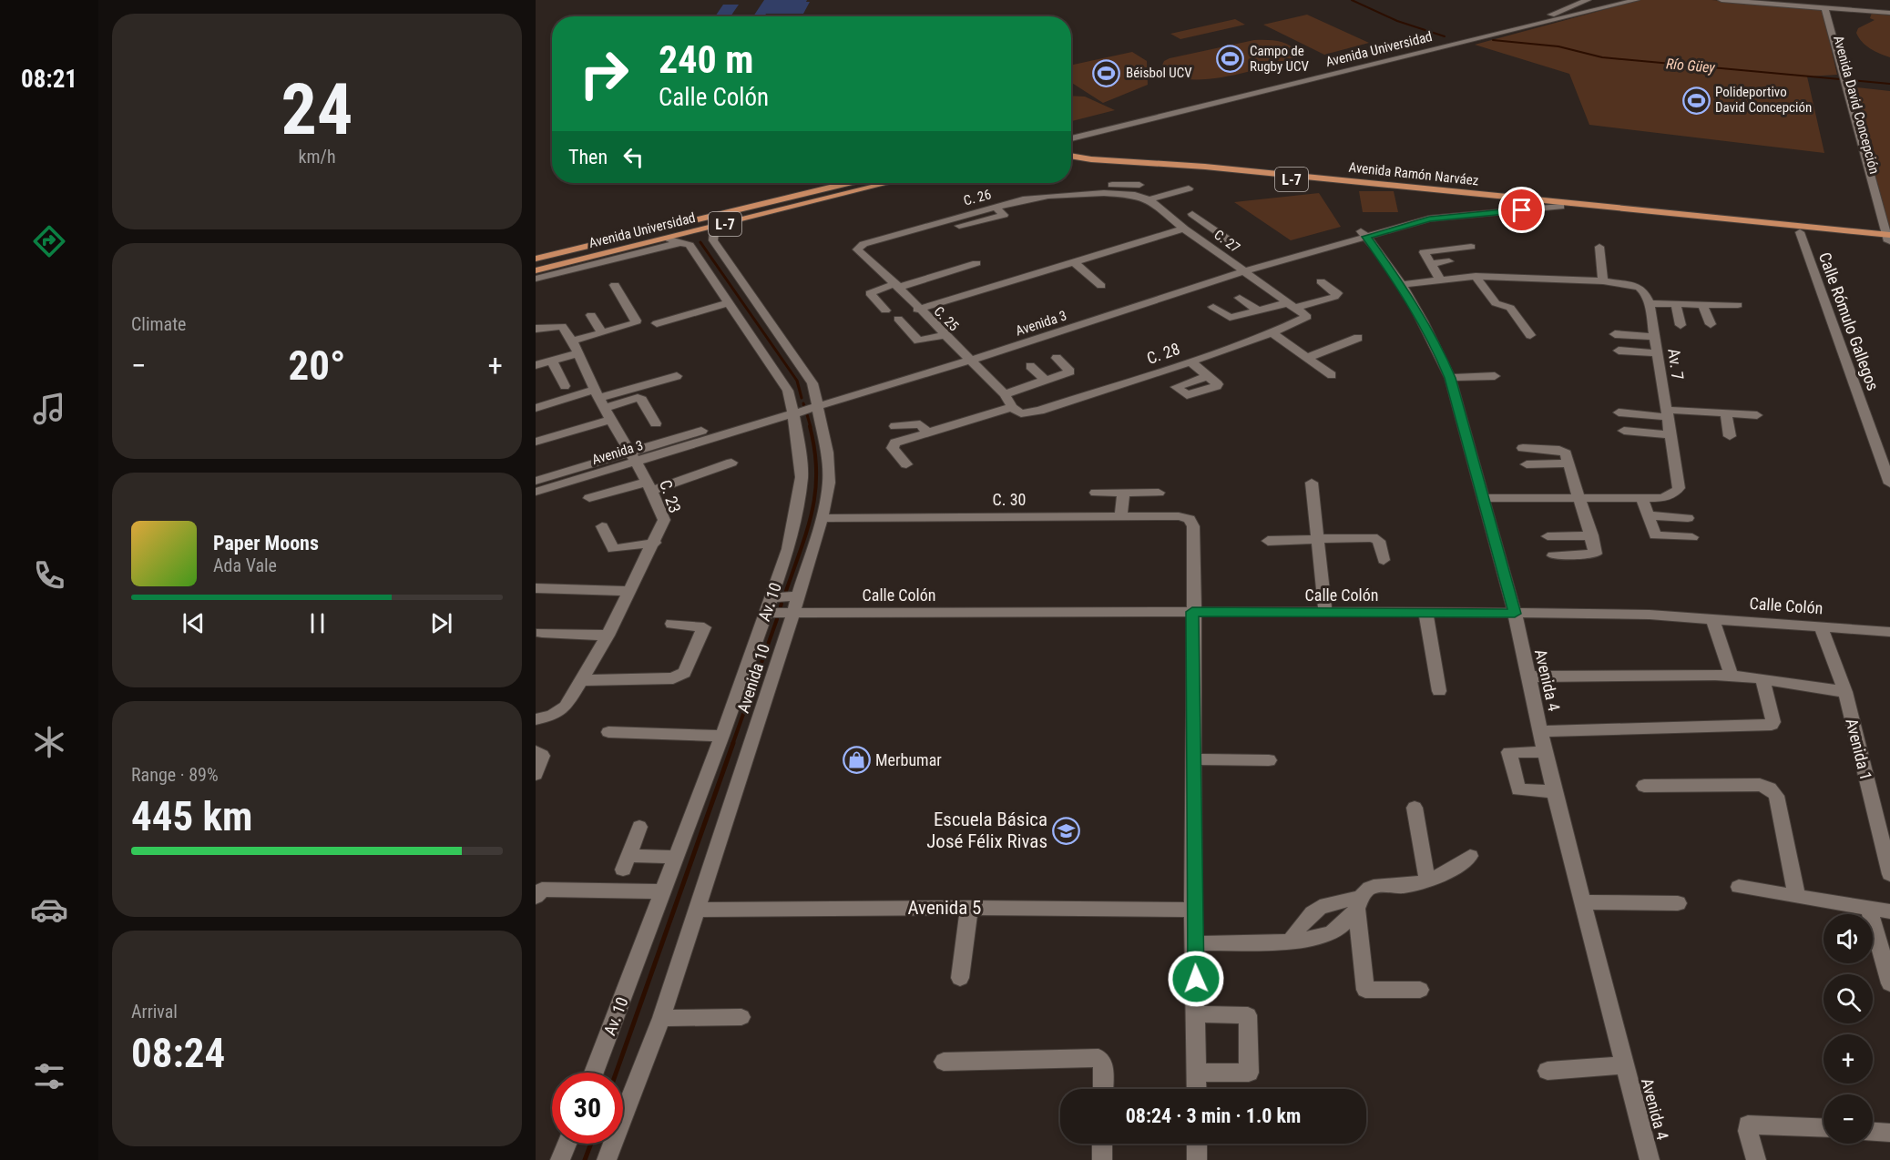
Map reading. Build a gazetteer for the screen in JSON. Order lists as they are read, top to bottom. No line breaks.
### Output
{"streets":{"main road":["Avenida Universidad","Avenida Ramón Narváez","L-7"],"street":["Avenida David Concepción","C. 26","C. 27","C. 25","Calle Rómulo Gallegos","Avenida 3","C. 28","Av. 7","C. 23","C. 30","Calle Colón","Av. 10","Avenida 10","Avenida 4","Avenida 1","Avenida 5"]},"crossings":[["Avenida David Concepción","Avenida Ramón Narváez"],["Avenida Ramón Narváez","Avenida 3"],["C. 26","C. 27"],["C. 26","C. 25"],["C. 27","Avenida 3"],["C. 27","C. 28"],["C. 25","Avenida 3"],["C. 25","C. 28"],["Avenida 3","C. 23"],["Avenida 3","Av. 10"],["Avenida 3","Avenida 10"],["Avenida 3","Avenida 4"],["Av. 7","Avenida 4"],["C. 30","Calle Colón"],["C. 30","Avenida 10"],["Calle Colón","Av. 10"],["Calle Colón","Avenida 10"],["Calle Colón","Avenida 4"],["Calle Colón","Avenida 1"],["Avenida 10","Avenida 5"]],"water":["Río Güey"],"places":{"sports":["Campo de Rugby UCV","Béisbol UCV","Polideportivo David Concepción"],"shop":["Merbumar"],"school or university":["Escuela Básica José Félix Rivas"]},"page":{"tabs":"08:21","tile":[["24","km/h"],"Climate",["Range · 89%","445 km"],["Arrival","08:24"]],"turn":["240 m","Calle Colón"],"then":"Then","heat":["−","20°","+"],"song":["Paper Moons","Ada Vale"],"map_buttons":["+","−"],"limit":"30","trip":"08:24 · 3 min · 1.0 km"}}
